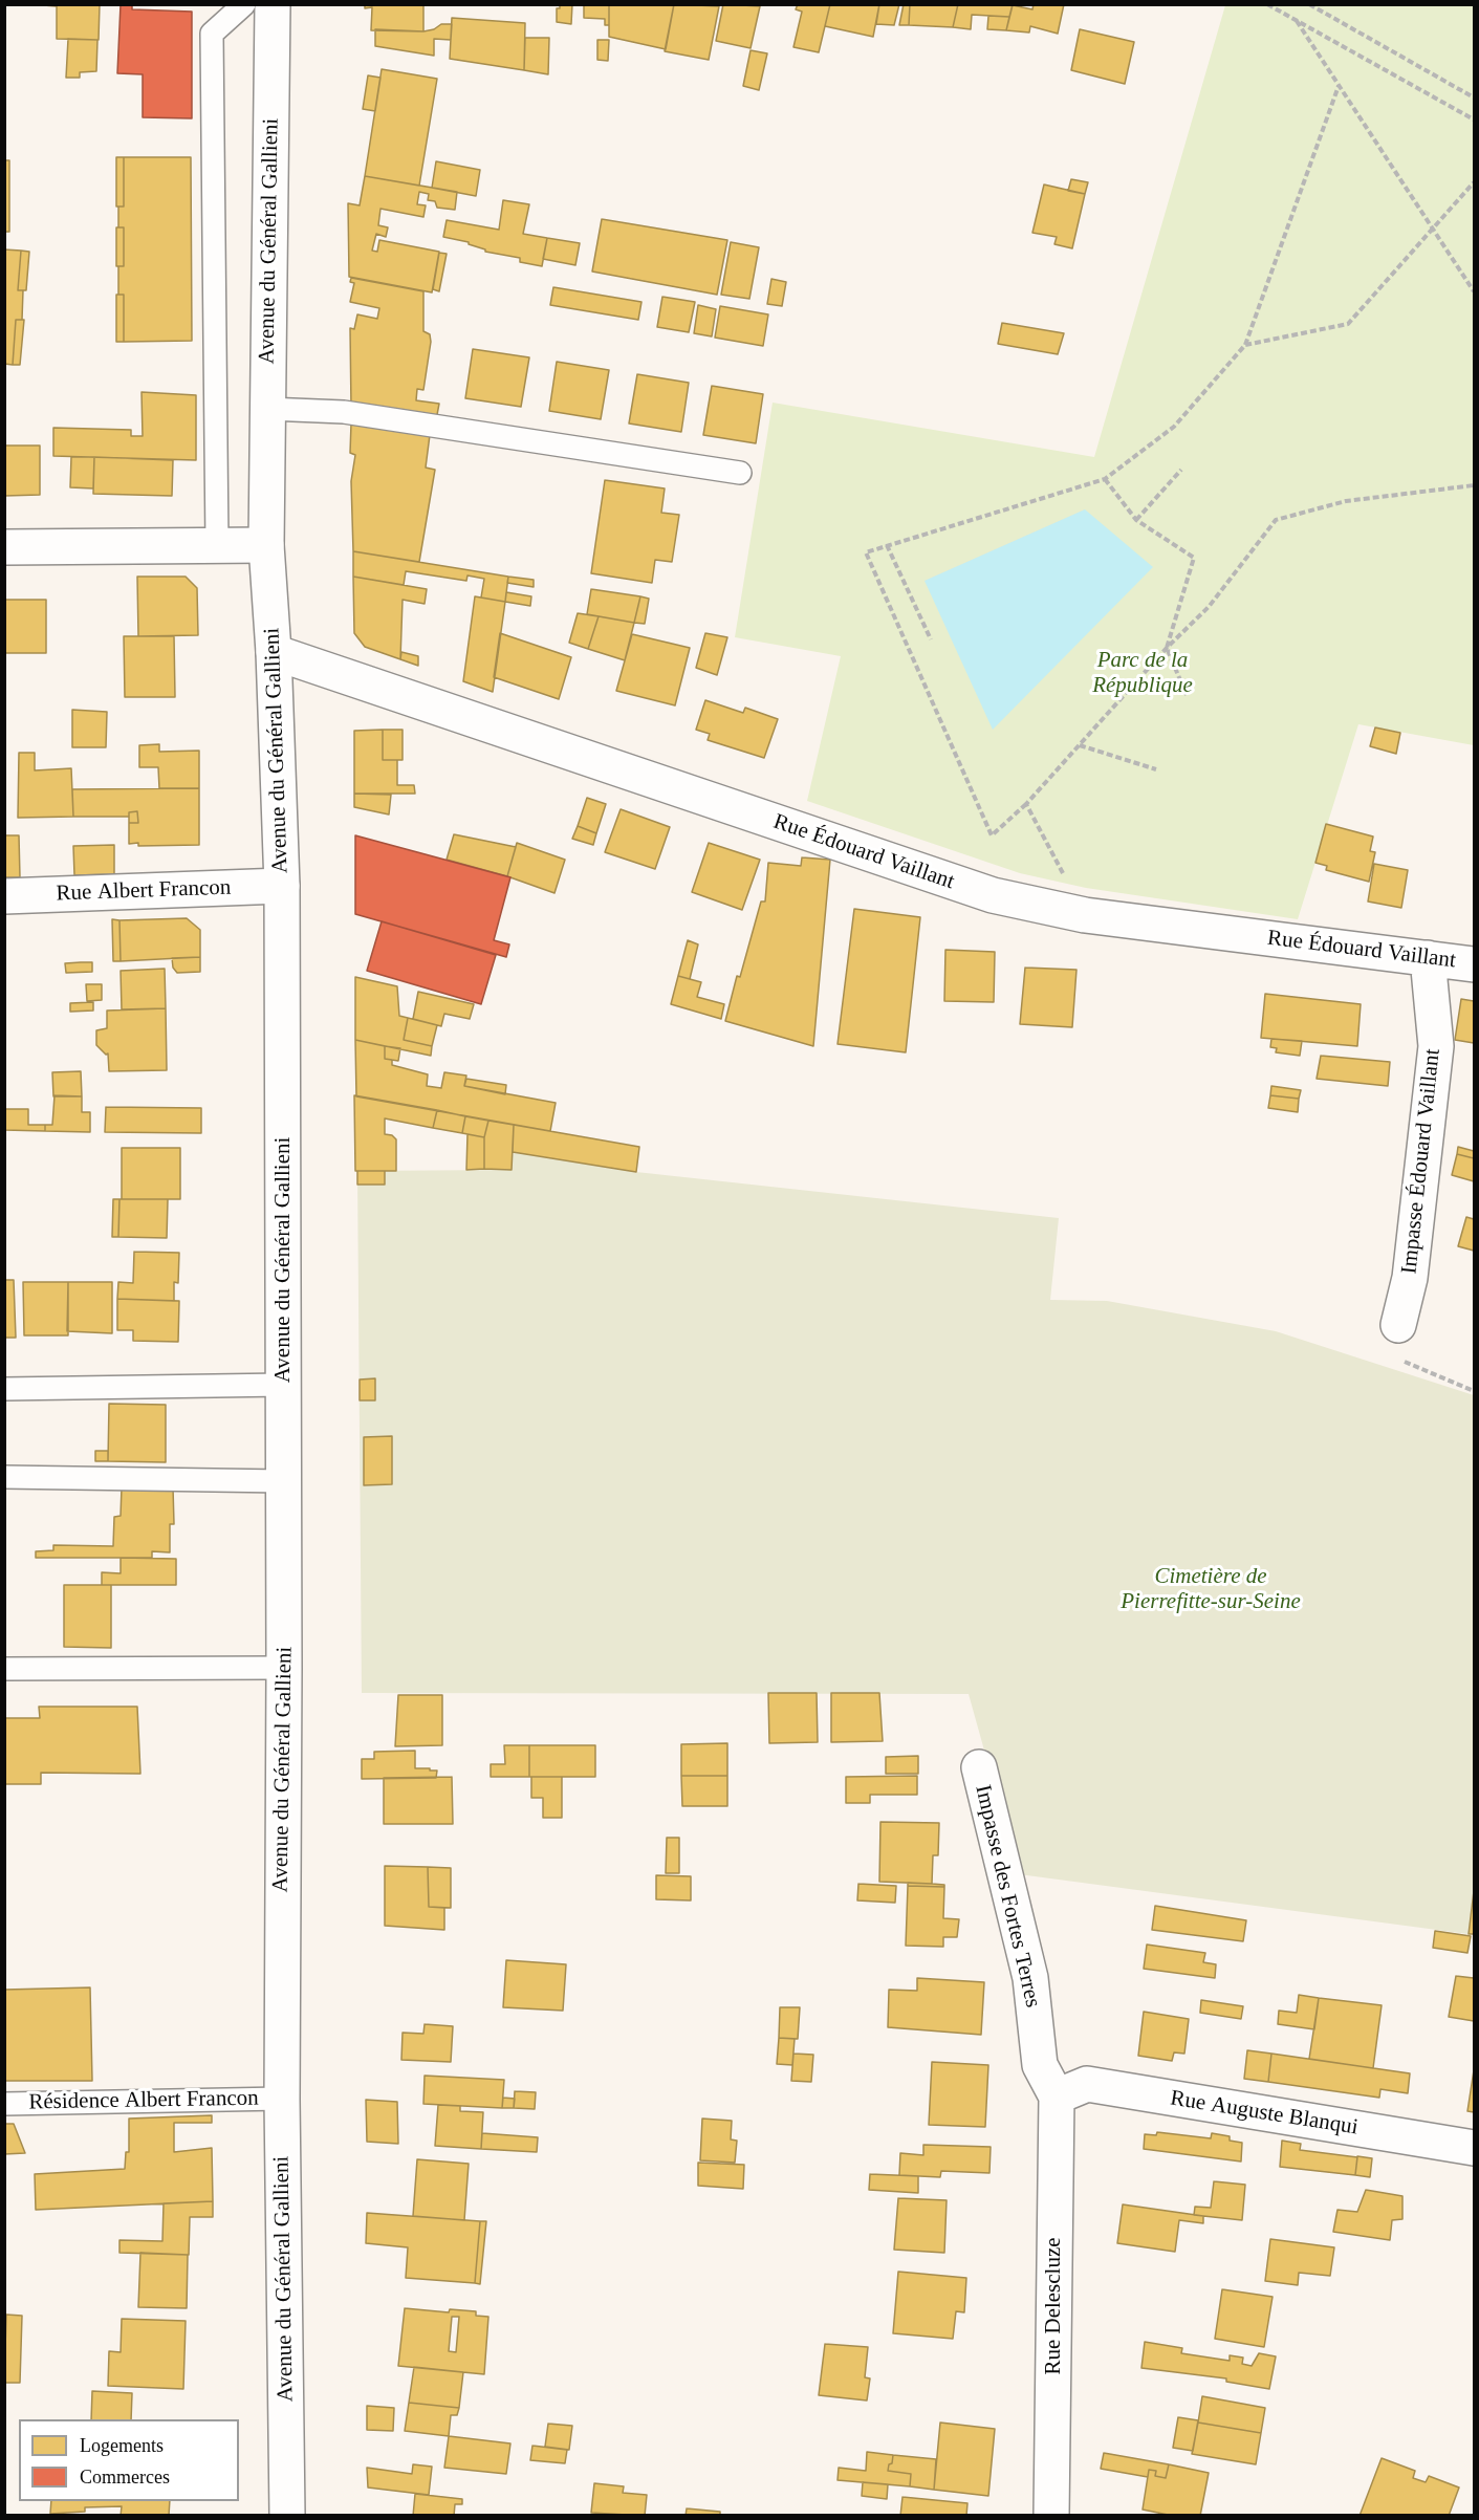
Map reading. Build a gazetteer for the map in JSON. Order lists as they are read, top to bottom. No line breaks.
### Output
{"streets":{"street":["Avenue du Général Gallieni","Rue Édouard Vaillant","Rue Albert Francon","Impasse Édouard Vaillant","Impasse des Fortes Terres","Rue Auguste Blanqui","Rue Delescluze"],"lane":["Résidence Albert Francon"]},"crossings":[["Avenue du Général Gallieni","Rue Édouard Vaillant"],["Avenue du Général Gallieni","Rue Albert Francon"],["Avenue du Général Gallieni","Résidence Albert Francon"],["Rue Édouard Vaillant","Impasse Édouard Vaillant"],["Impasse des Fortes Terres","Rue Auguste Blanqui"],["Impasse des Fortes Terres","Rue Delescluze"],["Rue Auguste Blanqui","Rue Delescluze"]],"parks":["Parc de la République","Cimetière de Pierrefitte-sur-Seine"],"legend":["Logements","Commerces"]}
